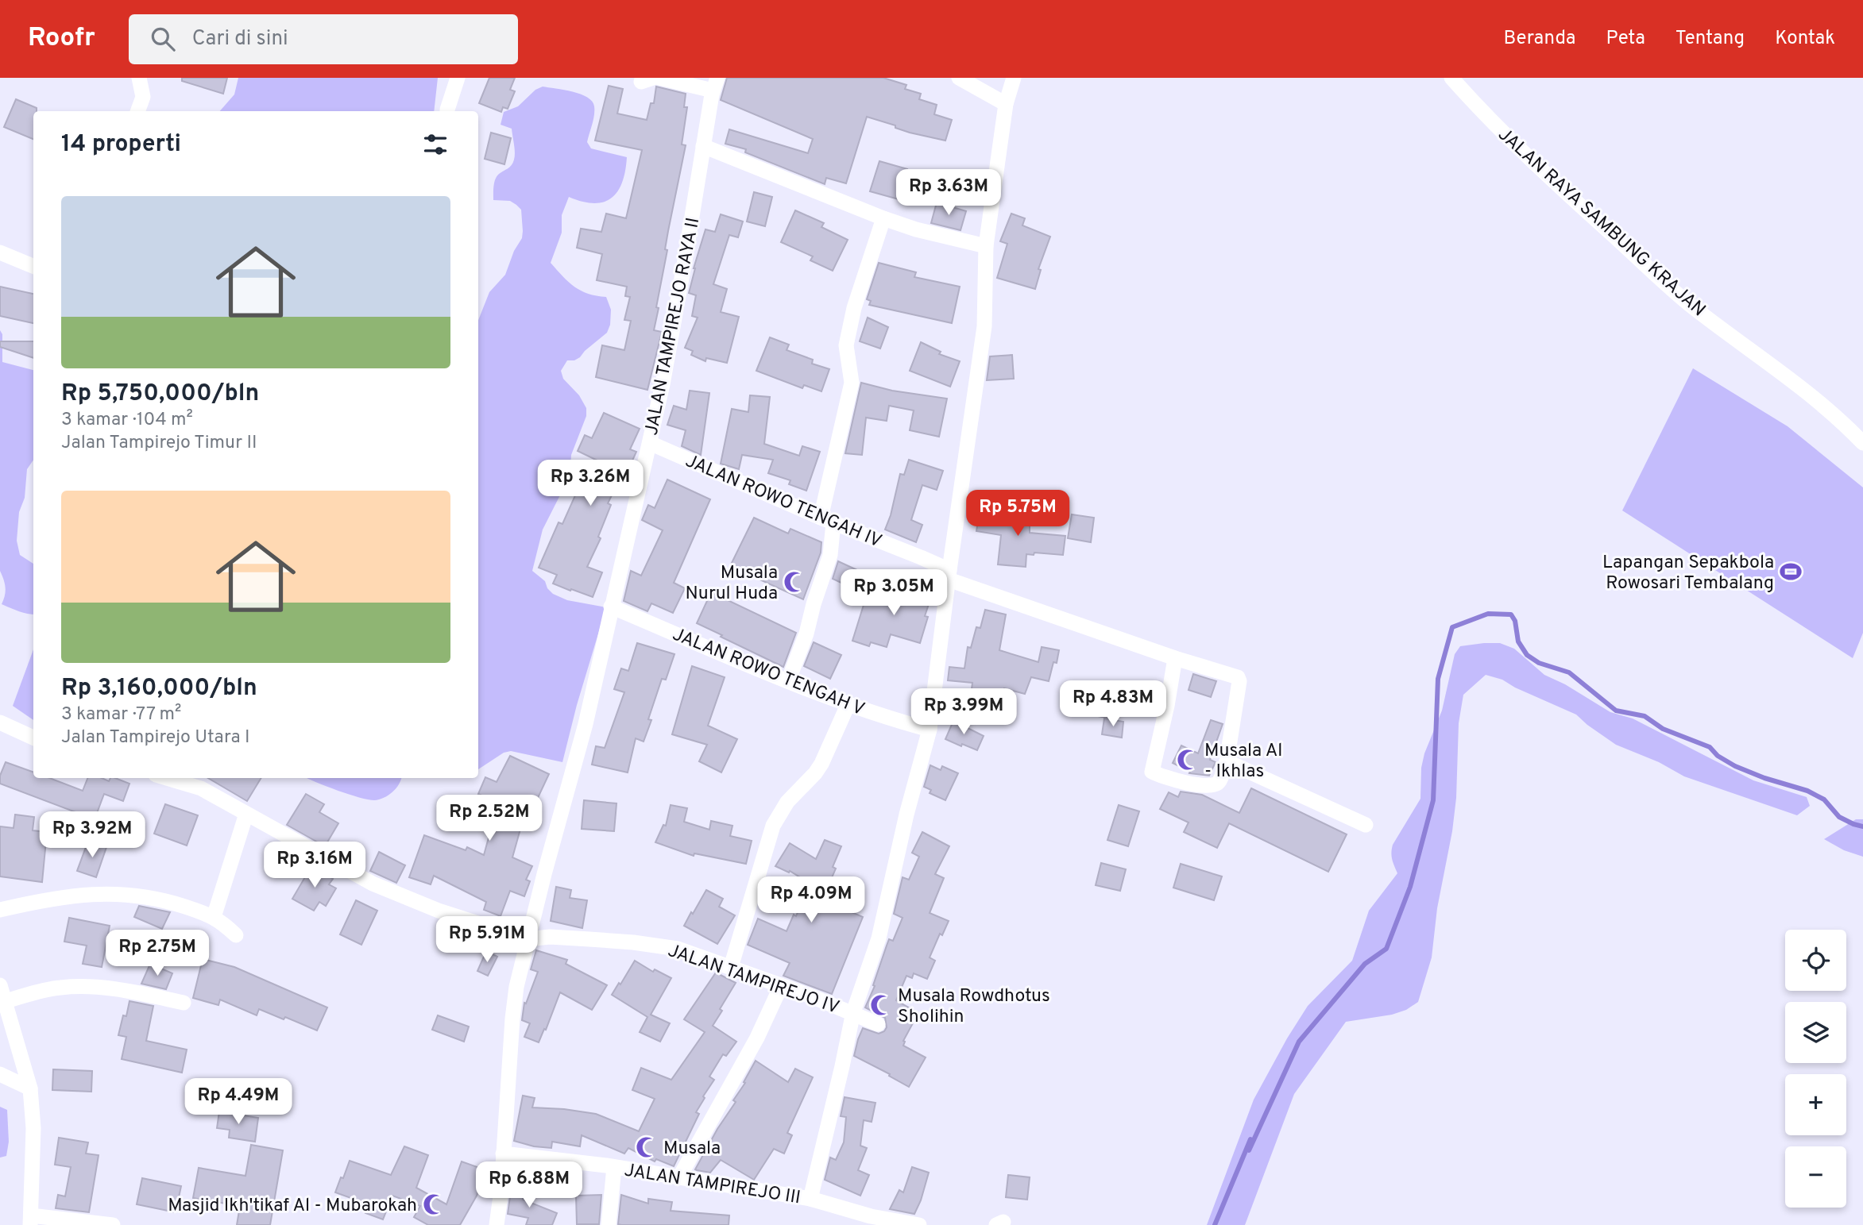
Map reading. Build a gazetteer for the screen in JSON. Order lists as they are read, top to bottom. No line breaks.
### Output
{"streets":{"street":["JALAN RAYA SAMBUNG KRAJAN","JALAN TAMPIREJO RAYA II","JALAN ROWO TENGAH IV","JALAN ROWO TENGAH V","JALAN TAMPIREJO IV","JALAN TAMPIREJO III"]},"crossings":[["JALAN TAMPIREJO RAYA II","JALAN ROWO TENGAH IV"],["JALAN TAMPIREJO RAYA II","JALAN ROWO TENGAH V"],["JALAN TAMPIREJO RAYA II","JALAN TAMPIREJO IV"],["JALAN TAMPIREJO RAYA II","JALAN TAMPIREJO III"]],"places":{"sports":["Lapangan Sepakbola Rowosari Tembalang"],"mosque":["Musala Nurul Huda","Musala Al - Ikhlas","Musala Rowdhotus Sholihin","Musala","Masjid Ikh'tikaf Al - Mubarokah"]},"page":{"header":"Roofr","search":"Cari di sini","nav":["Beranda","Peta","Tentang","Kontak"],"heading":"14 properti","price":["Rp 3.63M","Rp 3.26M","Rp 5.75M","Rp 3.05M","Rp 4.83M","Rp 3.99M","Rp 2.52M","Rp 3.92M","Rp 3.16M","Rp 4.09M","Rp 5.91M","Rp 2.75M","Rp 4.49M","Rp 6.88M"],"list":[{"name":"Rp 5,750,000/bln","note":"3 kamar · 104 m² · Jalan Tampirejo Timur II"},{"name":"Rp 3,160,000/bln","note":"3 kamar · 77 m² · Jalan Tampirejo Utara I"}],"map_buttons":["+","−"]}}
